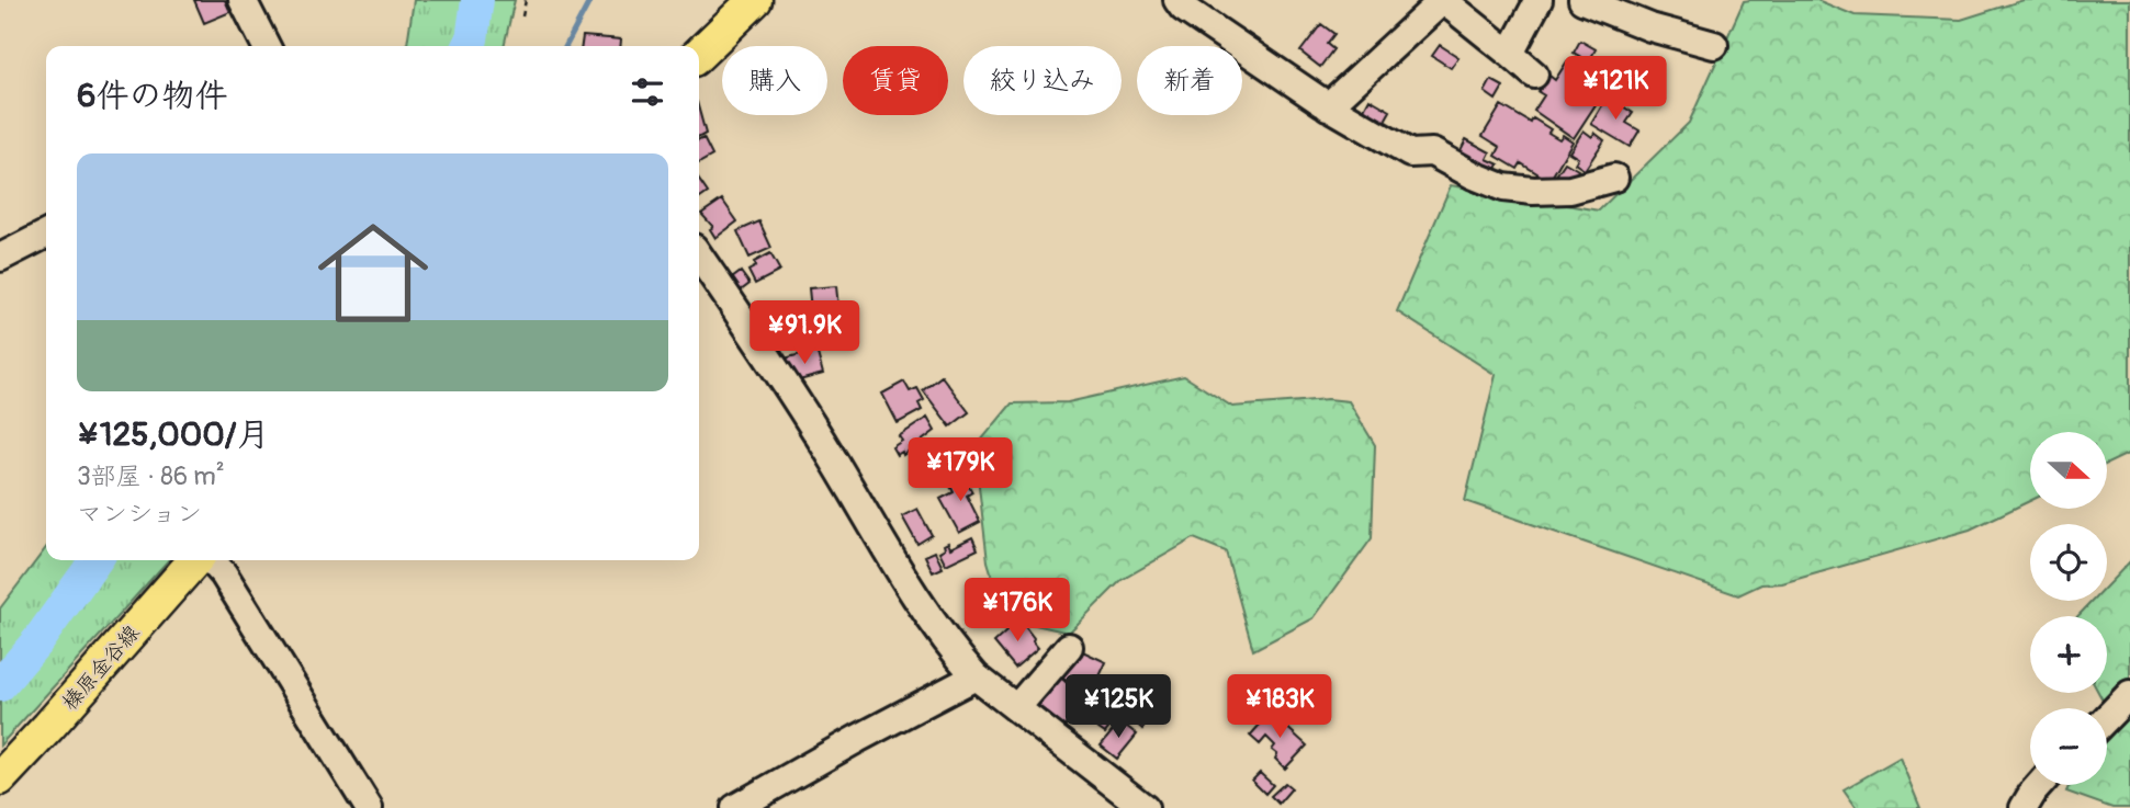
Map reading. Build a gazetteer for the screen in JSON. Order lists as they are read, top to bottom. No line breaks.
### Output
{"streets":{"main road":["榛原金谷線"]},"north":"right","page":{"chip":["購入","賃貸","絞り込み","新着"],"heading":"6件の物件","price":["¥121K","¥91.9K","¥179K","¥176K","¥125K","¥183K"],"list":[{"name":"¥125,000/月","note":"3部屋 · 86 m² · マンション"}],"map_buttons":["+","−"]}}
